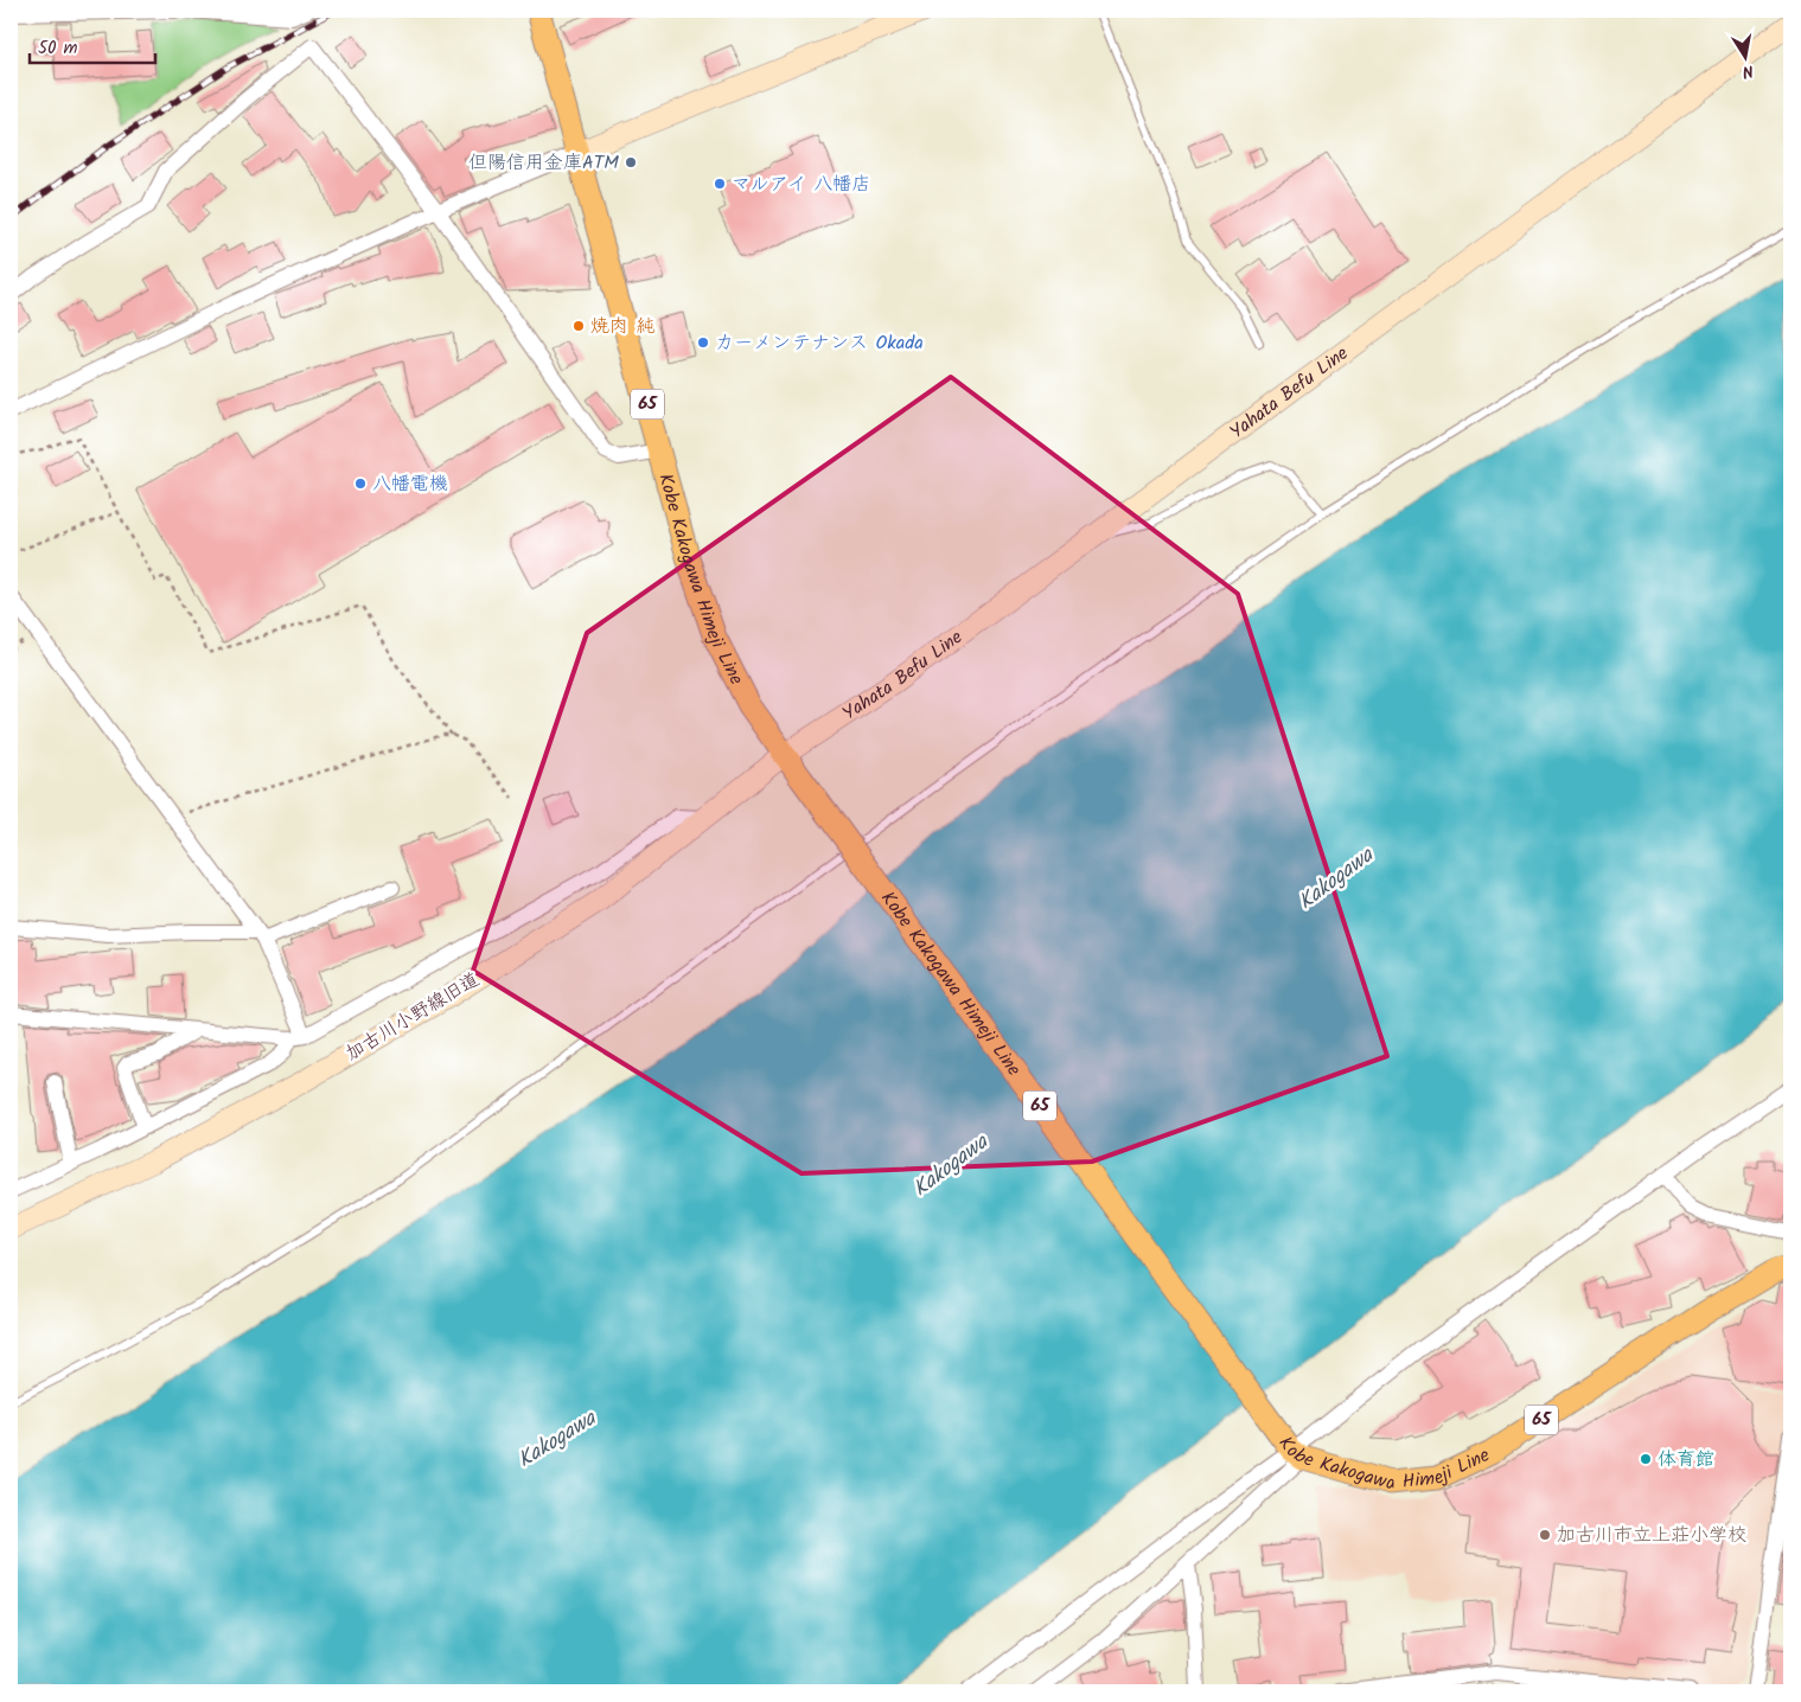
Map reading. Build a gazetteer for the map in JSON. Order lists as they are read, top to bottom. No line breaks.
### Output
{"streets":{"main road":["65","Kobe Kakogawa Himeji Line"],"street":["Yahata Befu Line","加古川小野線旧道"]},"crossings":[["Yahata Befu Line","Kobe Kakogawa Himeji Line"],["Yahata Befu Line","加古川小野線旧道"],["Kobe Kakogawa Himeji Line","加古川小野線旧道"]],"water":["Kakogawa"],"places":["但陽信用金庫ATM","マルアイ 八幡店","焼肉 純","カーメンテナンス Okada","八幡電機","体育館","加古川市立上荘小学校"],"scale_bar":"50 m","north":"bottom"}
